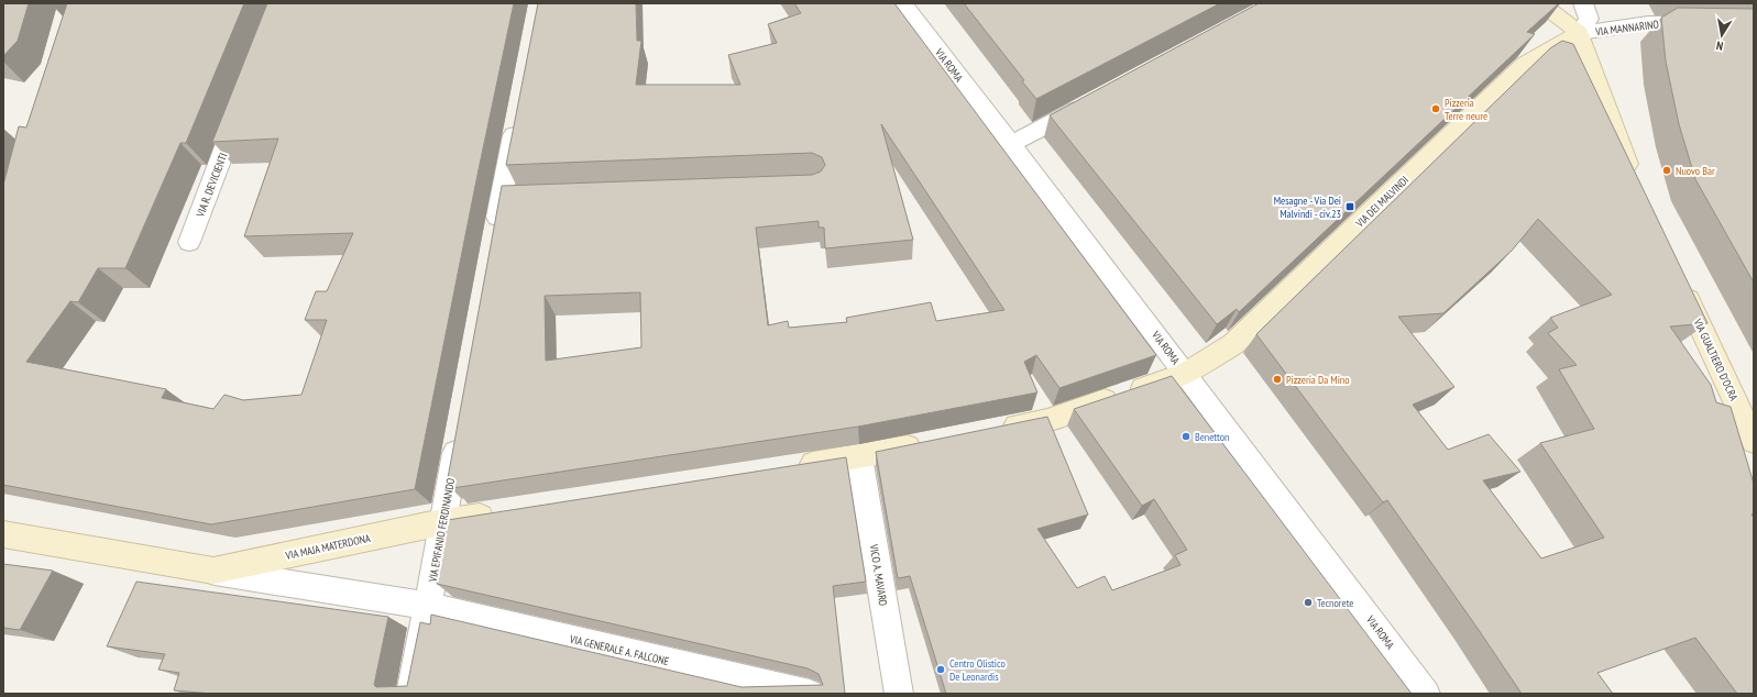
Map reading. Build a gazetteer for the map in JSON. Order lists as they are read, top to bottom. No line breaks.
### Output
{"streets":{"main road":["VIA DEI MALVINDI","VIA GUALTIERO D'OCRA","VIA MAJA MATERDONA"],"street":["VIA MANNARINO","VIA ROMA","VIA R. DEVICIENTI","VIA EPIFANIO FERDINANDO","VICO A. MAVARO","VIA GENERALE A. FALCONE"]},"crossings":[["VIA MANNARINO","VIA DEI MALVINDI"],["VIA ROMA","VIA DEI MALVINDI"],["VIA EPIFANIO FERDINANDO","VIA MAJA MATERDONA"],["VIA EPIFANIO FERDINANDO","VIA GENERALE A. FALCONE"],["VIA MAJA MATERDONA","VIA GENERALE A. FALCONE"]],"places":{"other":["Pizzeria Terre neure","Nuovo Bar","Pizzeria Da Mino","Benetton","Tecnorete","Centro Olistico De Leonardis"],"transit":["Mesagne - Via Dei Malvindi - civ.23"]},"north":"bottom"}
